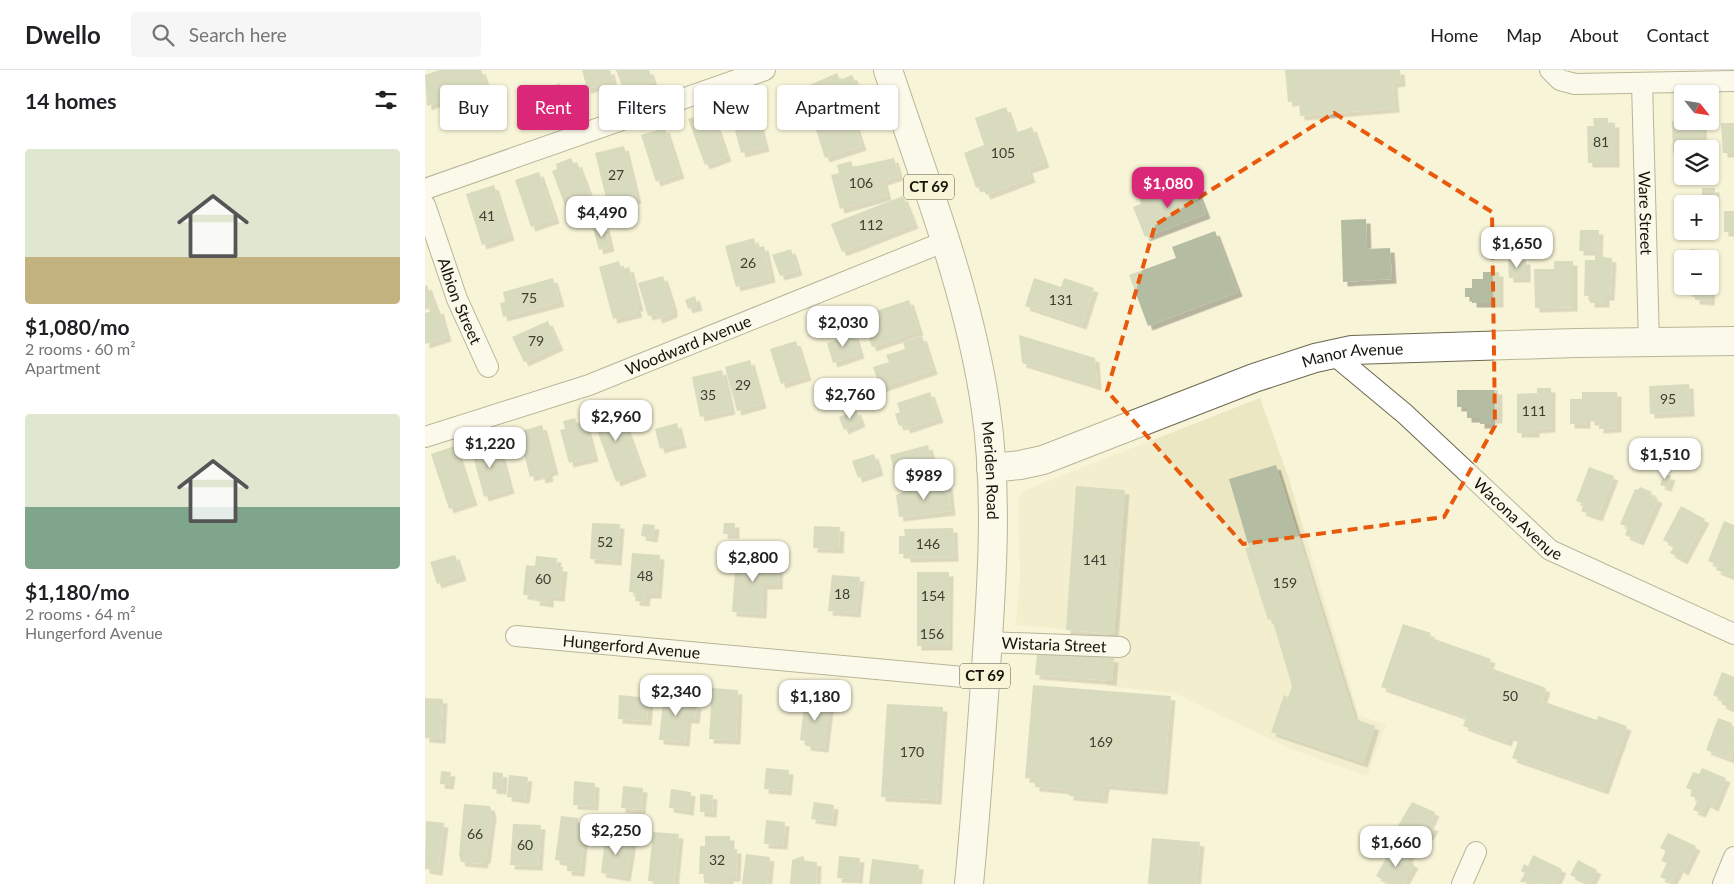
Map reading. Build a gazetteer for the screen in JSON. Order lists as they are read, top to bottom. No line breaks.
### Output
{"streets":{"main road":["CT 69","Manor Avenue","Meriden Road"],"street":["Ware Street","Albion Street","Woodward Avenue","Wacona Avenue","Wistaria Street","Hungerford Avenue"]},"crossings":[["Ware Street","Manor Avenue"],["Woodward Avenue","Meriden Road"],["Manor Avenue","Meriden Road"],["Manor Avenue","Wacona Avenue"],["Meriden Road","Wistaria Street"],["Meriden Road","Hungerford Avenue"]],"house_numbers":["81","105","27","106","41","112","26","75","131","79","29","35","95","111","52","146","141","48","60","159","18","154","156","50","169","170","66","60","32"],"north":"bottom right","page":{"header":"Dwello","search":"Search here","nav":["Home","Map","About","Contact"],"heading":"14 homes","map_buttons":["+","−"],"chip":["Buy","Rent","Filters","New","Apartment"],"list":[{"name":"$1,080/mo","note":"2 rooms · 60 m² · Apartment"},{"name":"$1,180/mo","note":"2 rooms · 64 m² · Hungerford Avenue"}],"price":["$1,080","$4,490","$1,650","$2,030","$2,760","$2,960","$1,220","$1,510","$989","$2,800","$2,340","$1,180","$2,250","$1,660"]}}
